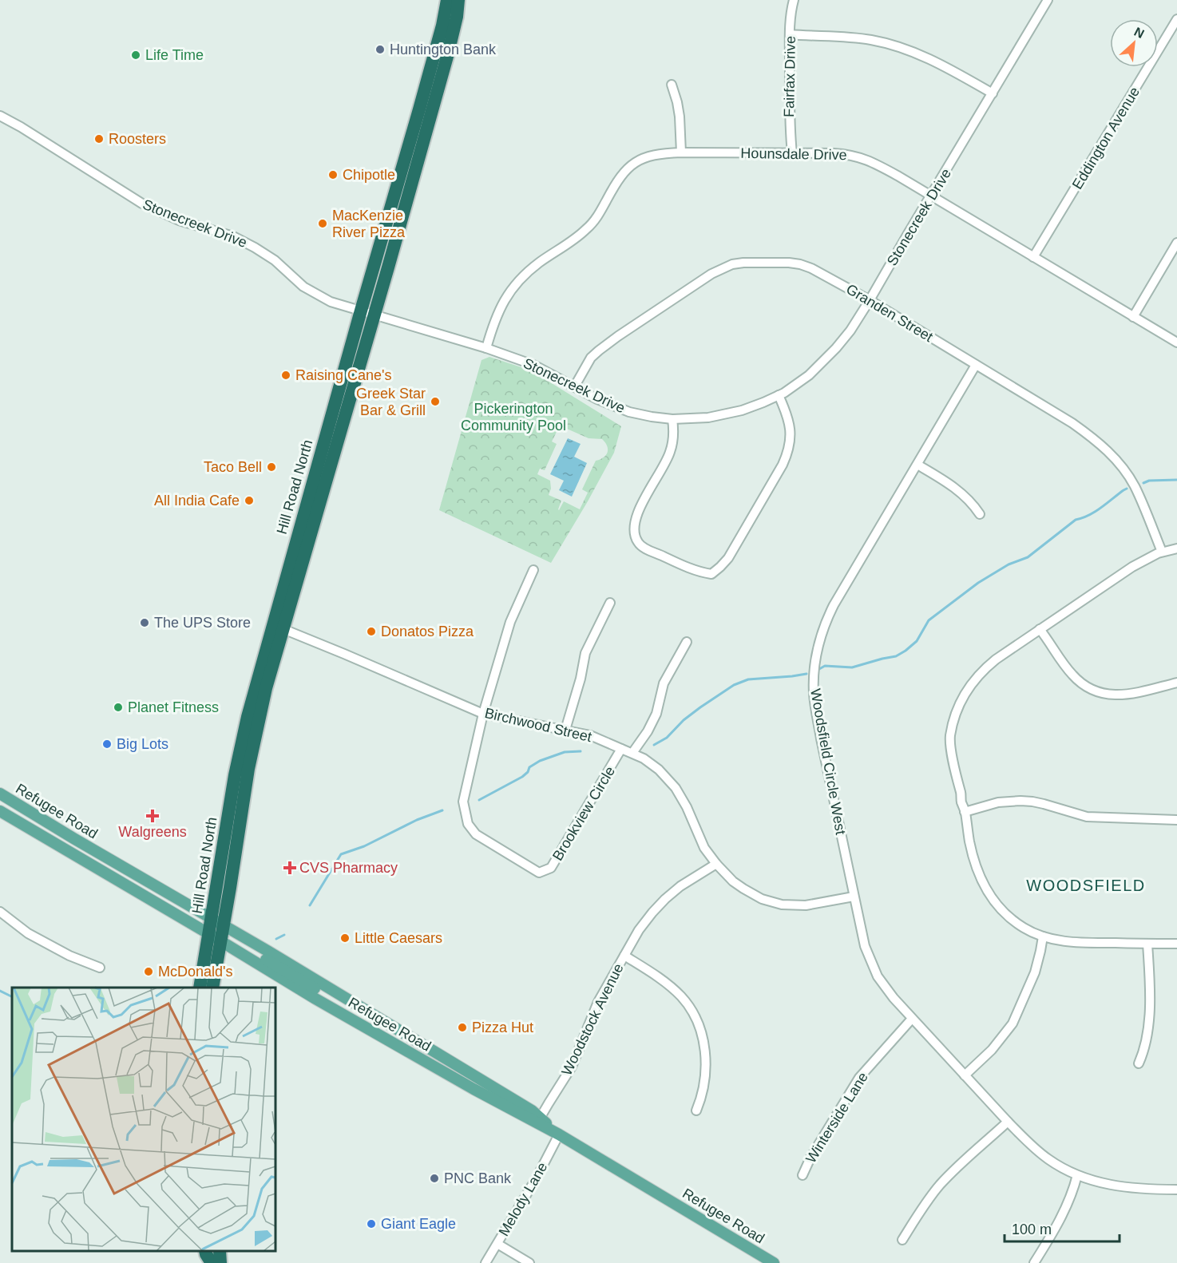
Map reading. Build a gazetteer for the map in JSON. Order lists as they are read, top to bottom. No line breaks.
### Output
{"streets":{"highway":["Hill Road North"],"main road":["Refugee Road"],"street":["Fairfax Drive","Eddington Avenue","Hounsdale Drive","Stonecreek Drive","Granden Street","Birchwood Street","Woodsfield Circle West","Brookview Circle","Woodstock Avenue","Winterside Lane","Melody Lane"]},"crossings":[["Fairfax Drive","Hounsdale Drive"],["Eddington Avenue","Hounsdale Drive"],["Hounsdale Drive","Stonecreek Drive"],["Stonecreek Drive","Granden Street"],["Stonecreek Drive","Hill Road North"],["Granden Street","Woodsfield Circle West"],["Hill Road North","Birchwood Street"],["Hill Road North","Refugee Road"],["Birchwood Street","Woodsfield Circle West"],["Birchwood Street","Brookview Circle"],["Birchwood Street","Woodstock Avenue"],["Woodsfield Circle West","Winterside Lane"],["Refugee Road","Woodstock Avenue"],["Refugee Road","Melody Lane"]],"districts":["WOODSFIELD"],"parks":["Pickerington Community Pool"],"places":{"other":["Huntington Bank","Life Time","Roosters","Chipotle","MacKenzie River Pizza","Raising Cane's","Greek Star Bar & Grill","Taco Bell","All India Cafe","The UPS Store","Donatos Pizza","Planet Fitness","Big Lots","Little Caesars","McDonald's","Pizza Hut","PNC Bank","Giant Eagle"],"health":["Walgreens","CVS Pharmacy"]},"scale_bar":"100 m","north":"top right"}
